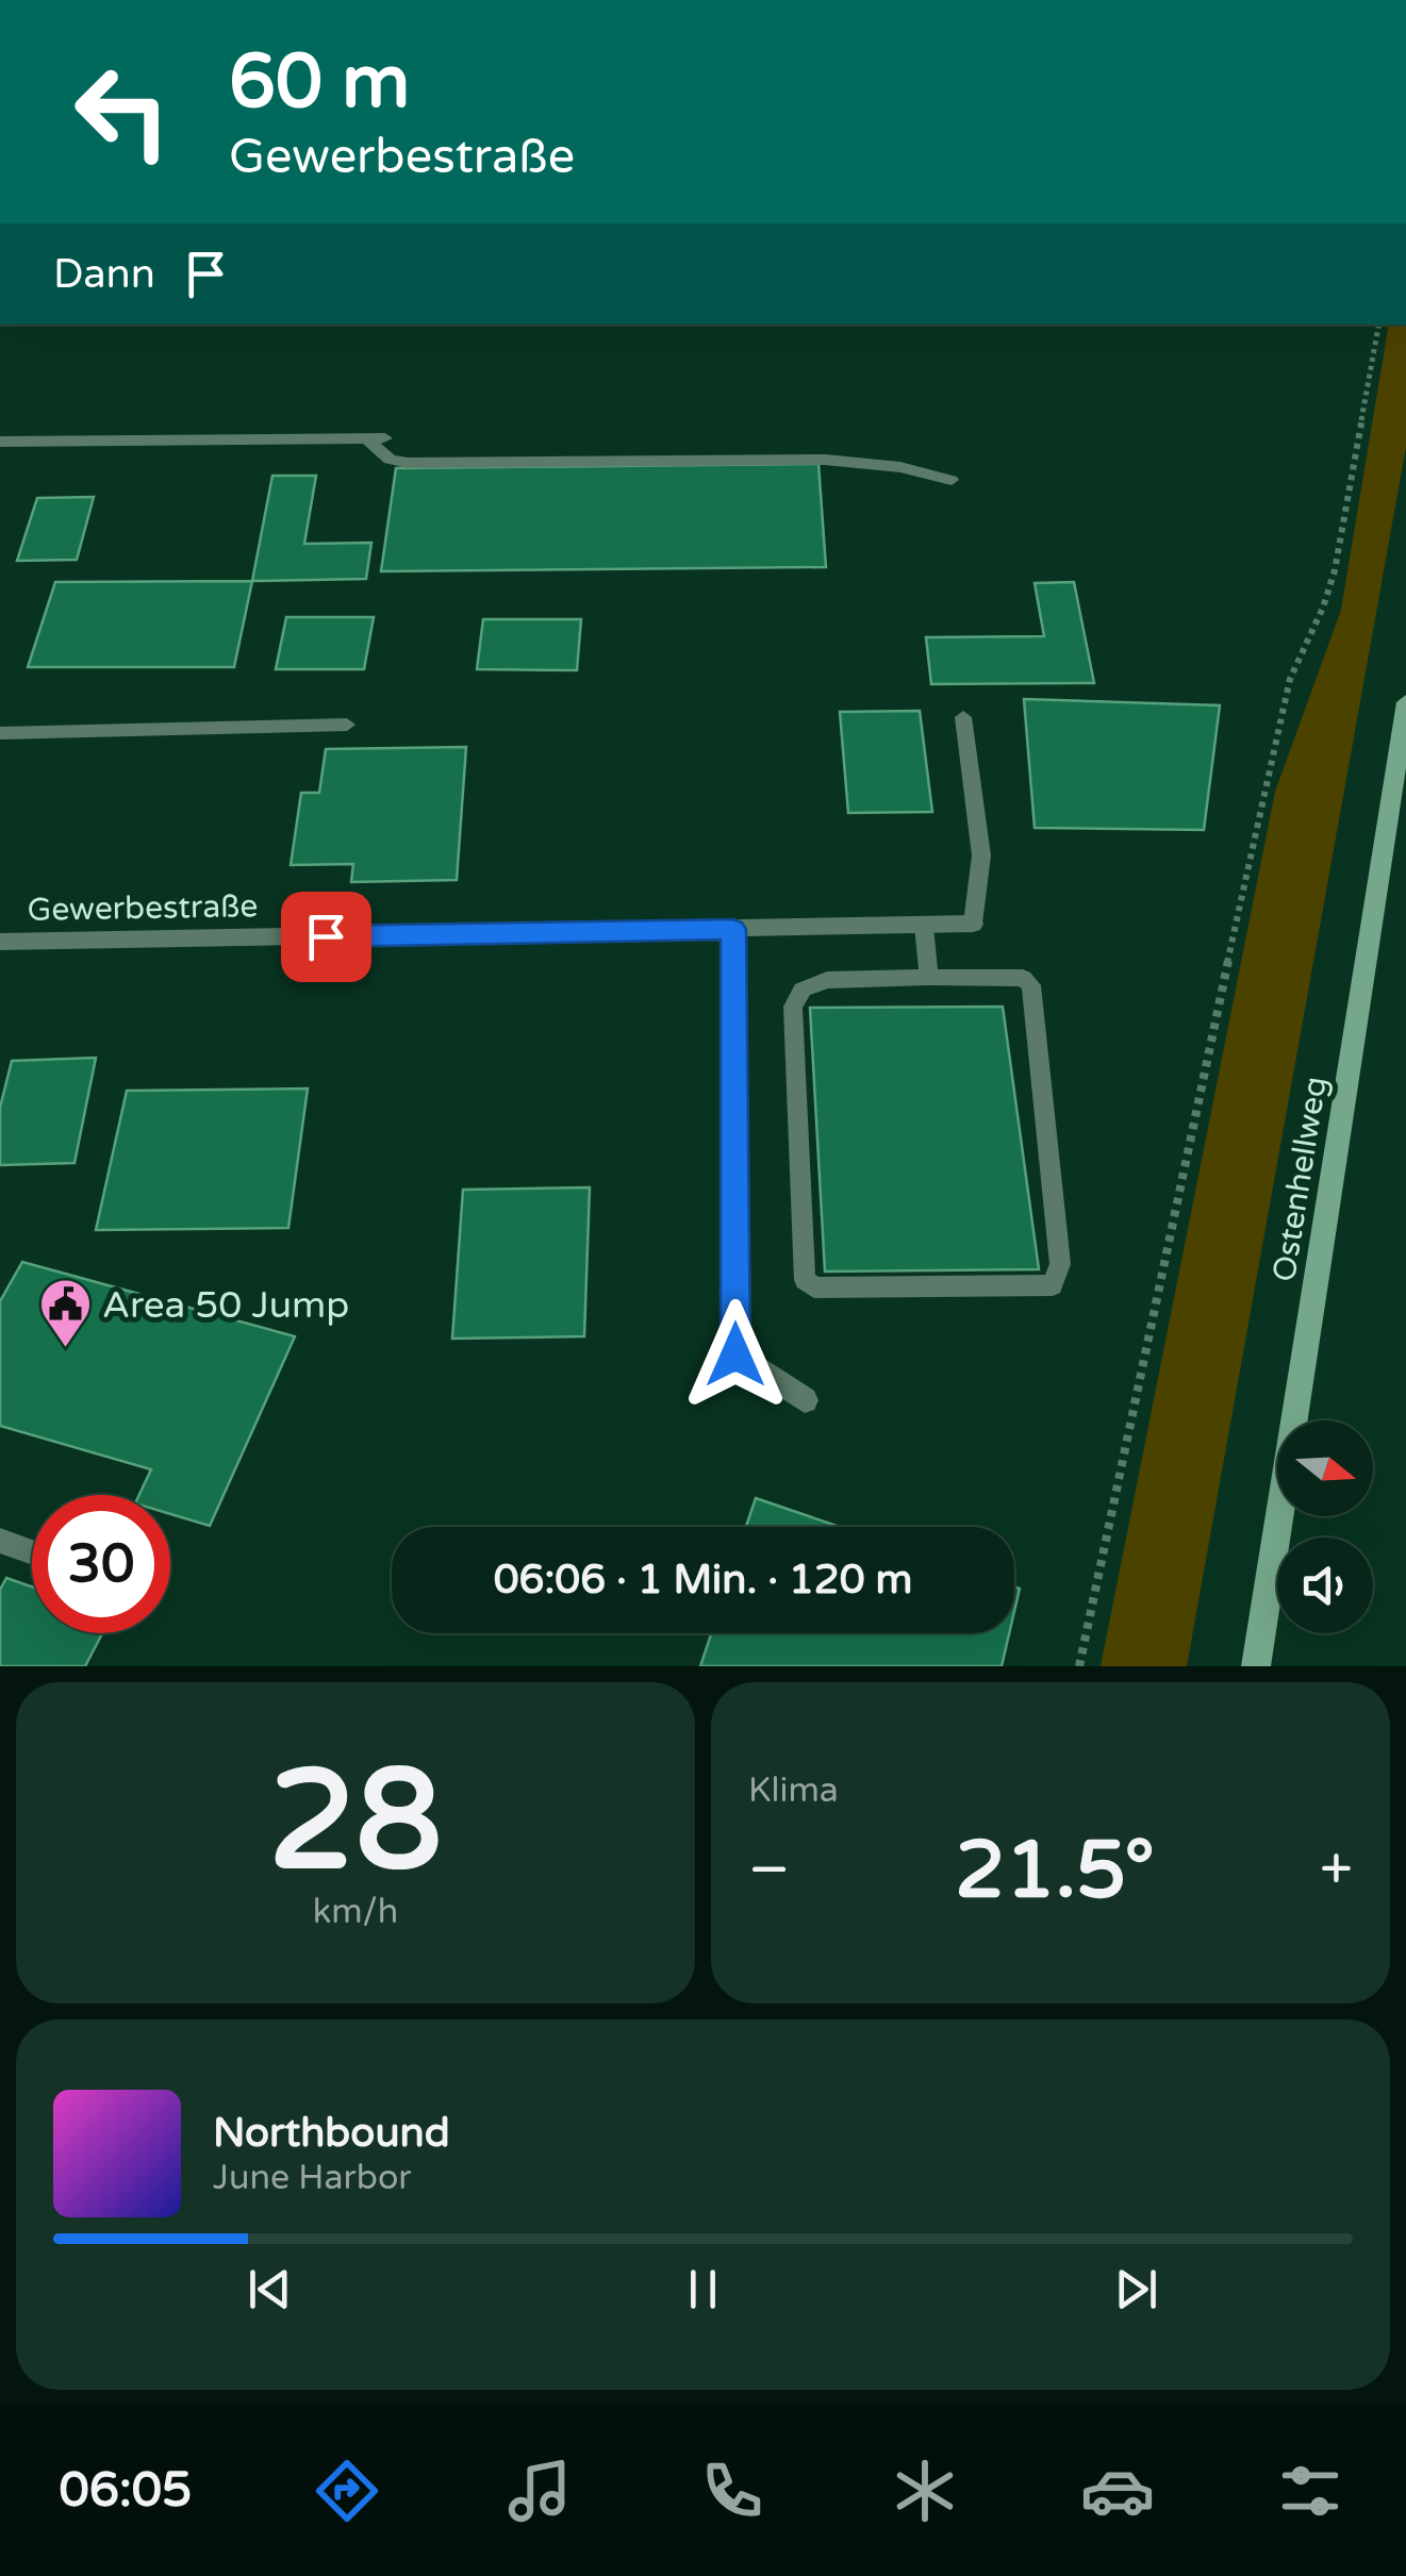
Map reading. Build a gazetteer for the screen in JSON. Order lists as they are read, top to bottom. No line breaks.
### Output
{"streets":{"main road":["Ostenhellweg"],"street":["Gewerbestraße"]},"places":{"public building":["Area 50 Jump"]},"north":"right","page":{"turn":["60 m","Gewerbestraße"],"then":"Dann","limit":"30","trip":"06:06 · 1 Min. · 120 m","tile":[["28","km/h"],"Klima"],"heat":["−","21.5°","+"],"song":["Northbound","June Harbor"],"tabs":"06:05"}}
